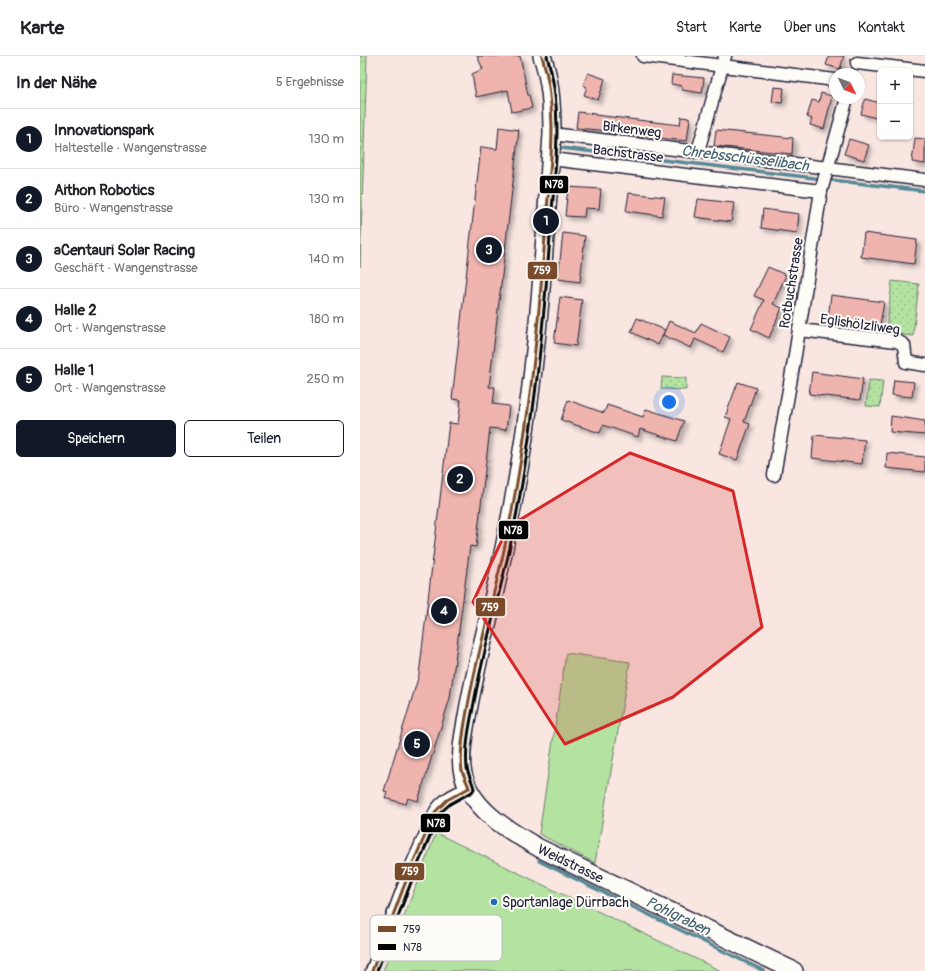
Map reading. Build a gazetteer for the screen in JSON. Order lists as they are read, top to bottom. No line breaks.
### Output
{"streets":{"main road":["Weidstrasse"],"street":["Birkenweg","Bachstrasse","Rotbuchstrasse","Eglishölzliweg"]},"crossings":[["Birkenweg","Rotbuchstrasse"],["Birkenweg","Weidstrasse"],["Bachstrasse","Rotbuchstrasse"],["Bachstrasse","Weidstrasse"],["Rotbuchstrasse","Eglishölzliweg"]],"water":["Chrebsschüsselibach","Pohlgraben"],"places":["Sportanlage Dürrbach"],"lines":["transit line 759","transit line N78"],"legend":["759","N78"],"north":"bottom right","page":{"header":"Karte","nav":["Start","Karte","Über uns","Kontakt"],"heading":["In der Nähe","5 Ergebnisse"],"map_buttons":["+","−"],"list":[{"mark":"1","name":"Innovationspark","note":"Haltestelle · Wangenstrasse","value":"130 m"},{"mark":"2","name":"Aithon Robotics","note":"Büro · Wangenstrasse","value":"130 m"},{"mark":"3","name":"aCentauri Solar Racing","note":"Geschäft · Wangenstrasse","value":"140 m"},{"mark":"4","name":"Halle 2","note":"Ort · Wangenstrasse","value":"180 m"},{"mark":"5","name":"Halle 1","note":"Ort · Wangenstrasse","value":"250 m"}],"pins":["1","3","2","4","5"],"buttons":["Speichern","Teilen"]}}
